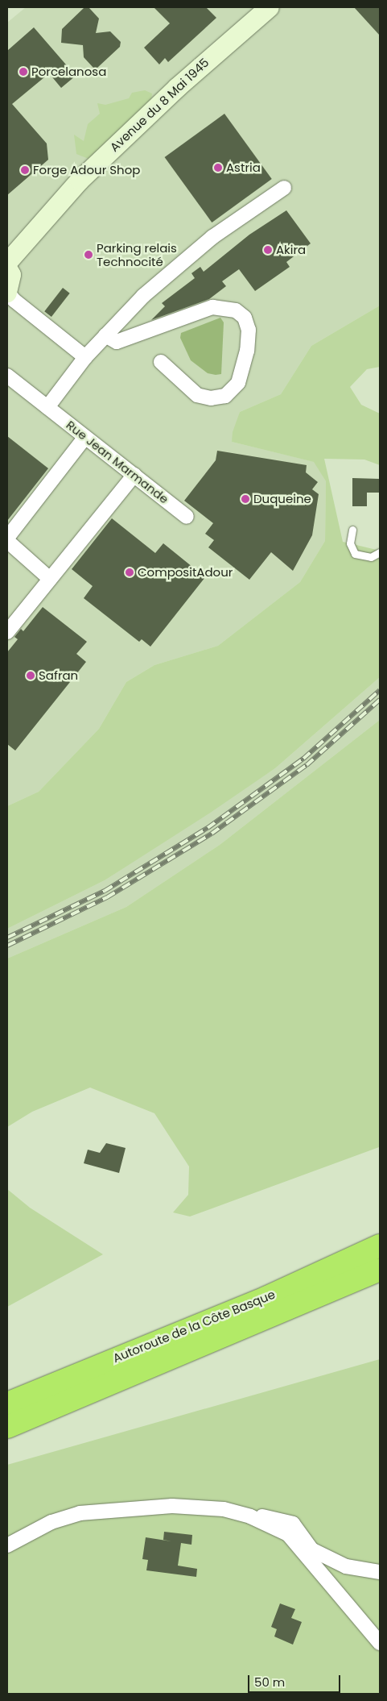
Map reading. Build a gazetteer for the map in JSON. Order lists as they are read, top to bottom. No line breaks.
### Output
{"streets":{"highway":["Autoroute de la Côte Basque"],"main road":["Avenue du 8 Mai 1945"],"street":["Rue Jean Marmande"]},"places":["Porcelanosa","Astria","Forge Adour Shop","Akira","Parking relais Technocité","Duqueine","CompositAdour","Safran"],"scale_bar":"50 m"}
